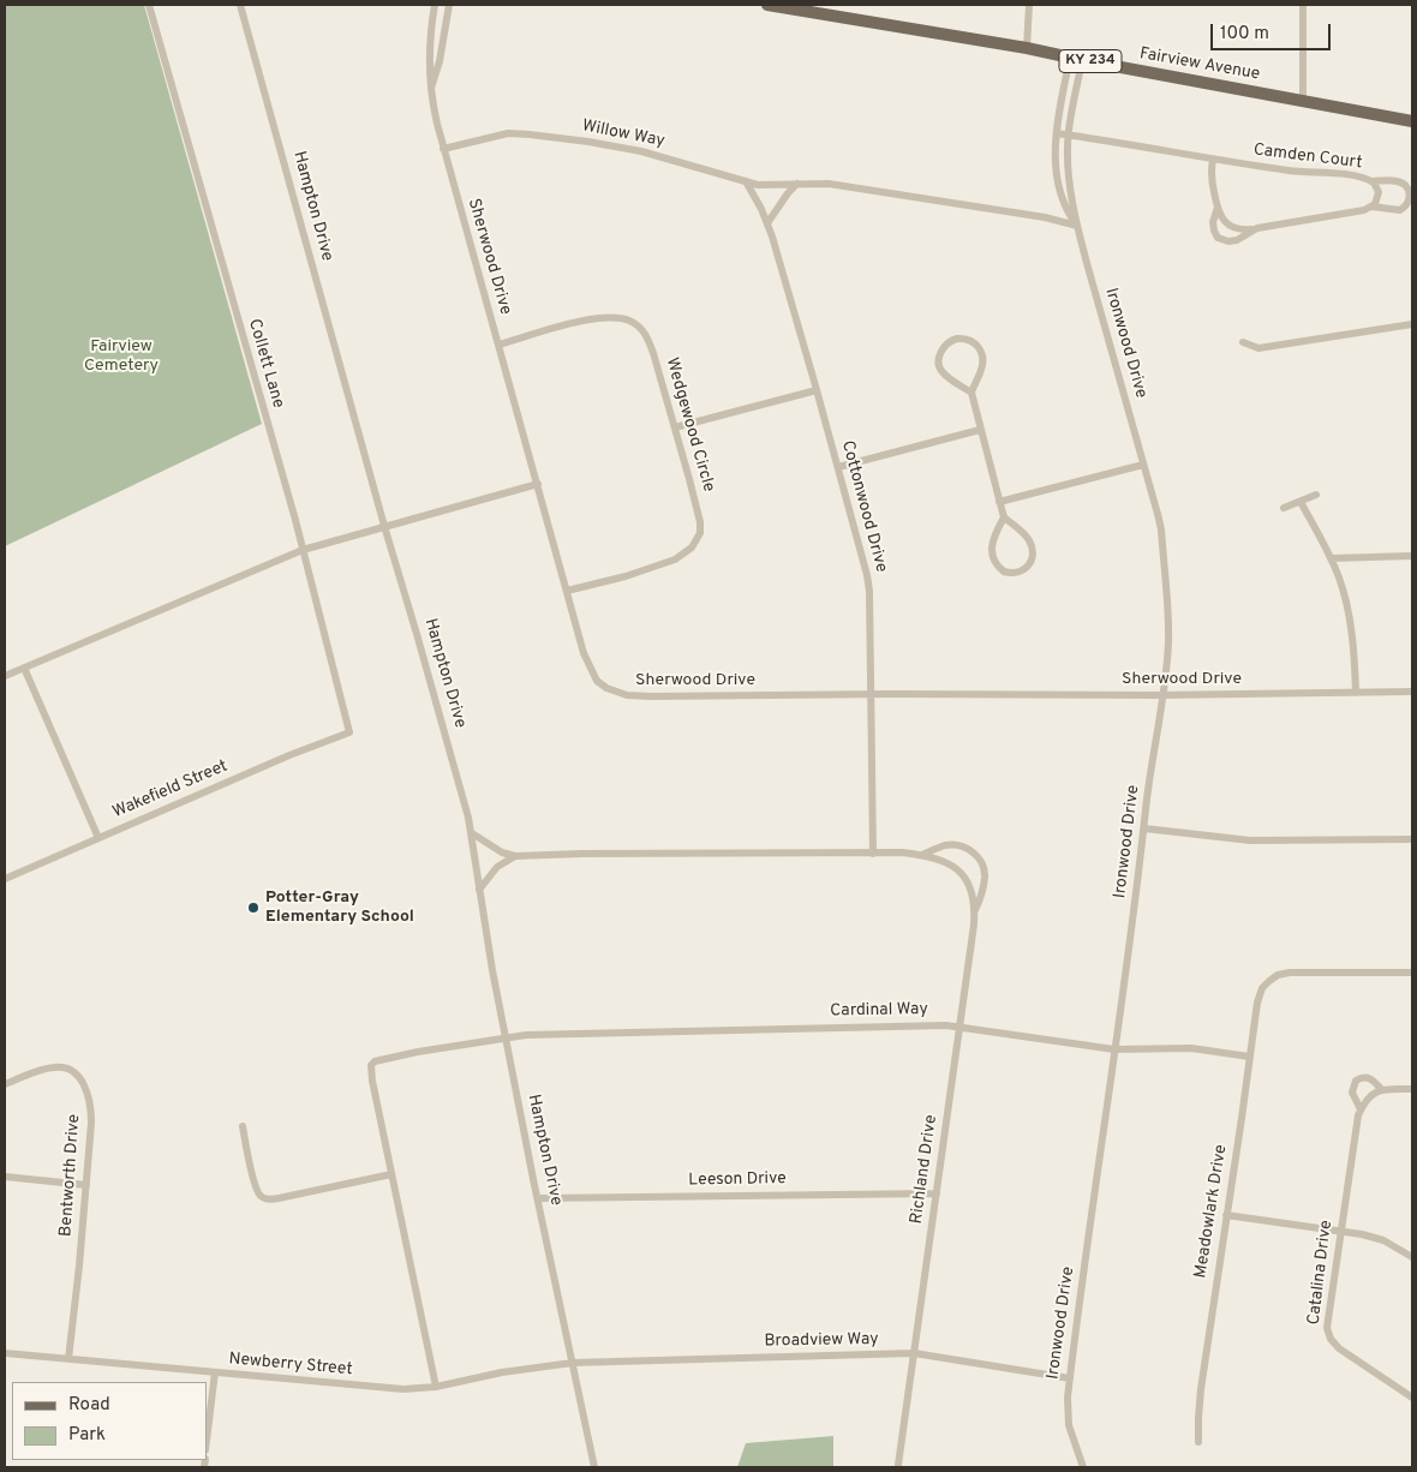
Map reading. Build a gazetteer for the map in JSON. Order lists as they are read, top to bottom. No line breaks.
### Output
{"streets":{"main road":["KY 234","Fairview Avenue"],"street":["Willow Way","Camden Court","Hampton Drive","Sherwood Drive","Ironwood Drive","Collett Lane","Wedgewood Circle","Cottonwood Drive","Wakefield Street","Cardinal Way","Richland Drive","Bentworth Drive","Leeson Drive","Meadowlark Drive","Catalina Drive","Broadview Way","Newberry Street"]},"crossings":[["Fairview Avenue","Ironwood Drive"],["Willow Way","Sherwood Drive"],["Willow Way","Ironwood Drive"],["Willow Way","Cottonwood Drive"],["Camden Court","Ironwood Drive"],["Hampton Drive","Cardinal Way"],["Hampton Drive","Leeson Drive"],["Hampton Drive","Broadview Way"],["Hampton Drive","Newberry Street"],["Sherwood Drive","Ironwood Drive"],["Sherwood Drive","Wedgewood Circle"],["Sherwood Drive","Cottonwood Drive"],["Ironwood Drive","Cardinal Way"],["Ironwood Drive","Broadview Way"],["Collett Lane","Wakefield Street"],["Cardinal Way","Richland Drive"],["Cardinal Way","Meadowlark Drive"],["Richland Drive","Leeson Drive"],["Richland Drive","Broadview Way"],["Bentworth Drive","Newberry Street"],["Broadview Way","Newberry Street"]],"parks":["Fairview Cemetery"],"places":["Potter-Gray Elementary School"],"legend":["Road","Park"],"scale_bar":"100 m"}
